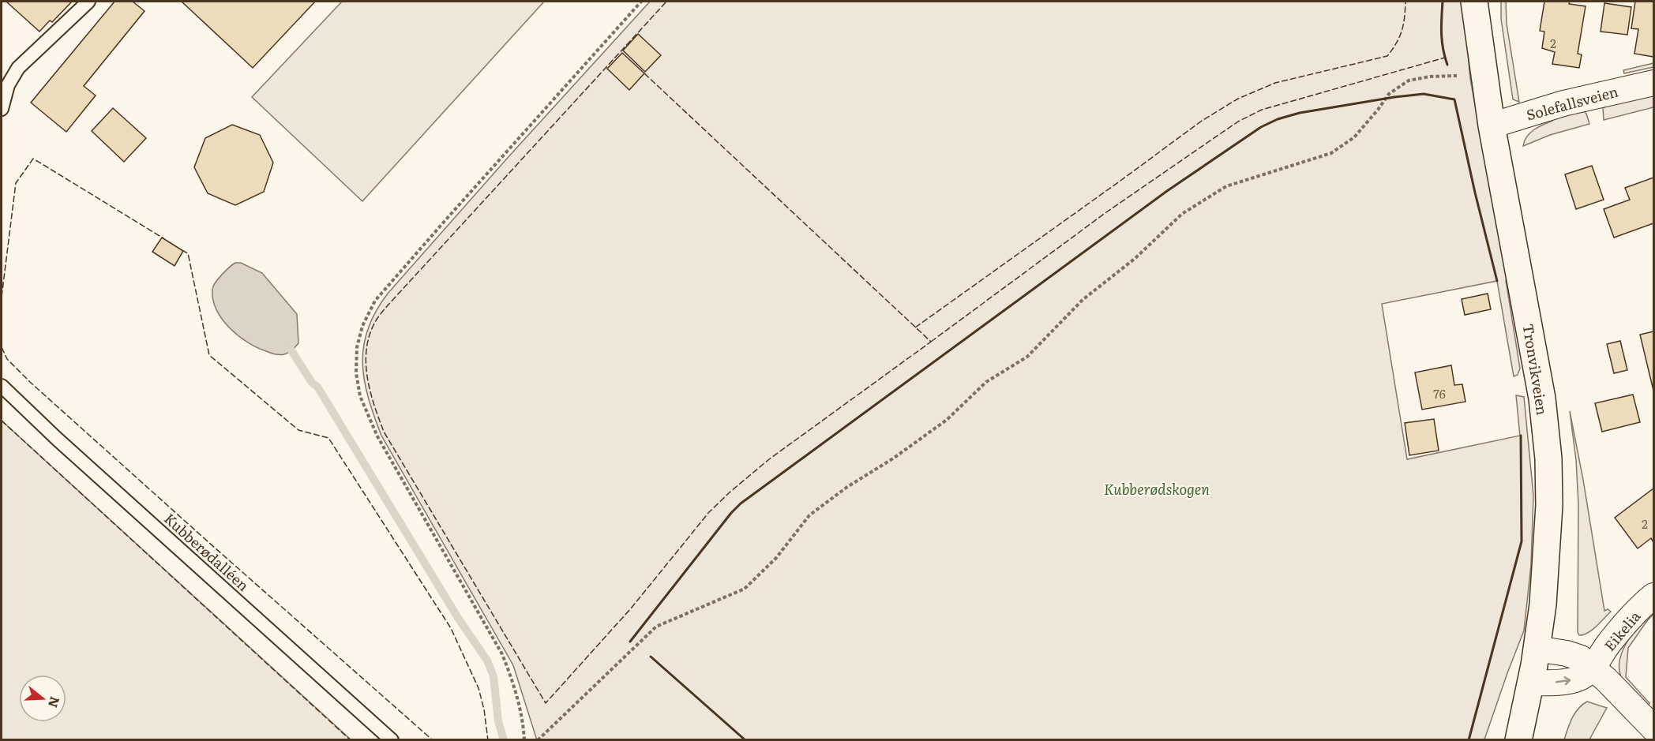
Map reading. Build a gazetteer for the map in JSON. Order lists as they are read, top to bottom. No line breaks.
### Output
{"streets":{"street":["Solefallsveien","Tronvikveien","Eikelia"],"lane":["Kubberødalléen"]},"crossings":[["Solefallsveien","Tronvikveien"],["Tronvikveien","Eikelia"]],"one_way":["Eikelia"],"parks":["Kubberødskogen"],"house_numbers":["2","76","2"],"north":"right"}
